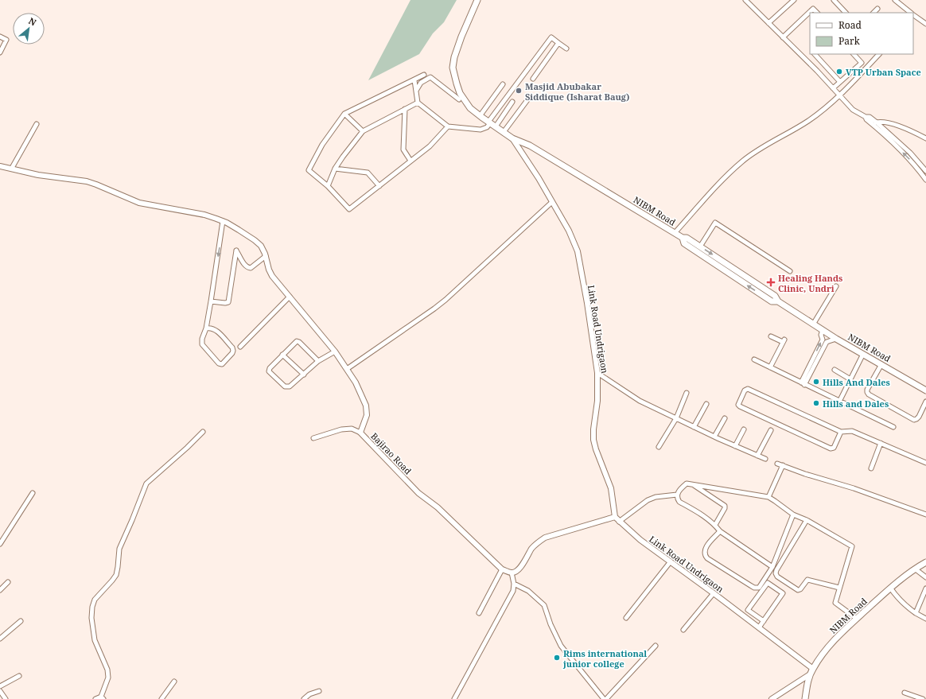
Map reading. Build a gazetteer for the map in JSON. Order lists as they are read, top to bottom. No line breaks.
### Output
{"streets":{"main road":["NIBM Road"],"street":["Link Road Undrigaon","Bajirao Road"]},"crossings":[["NIBM Road","Link Road Undrigaon"]],"places":{"other":["VTP Urban Space","Masjid Abubakar Siddique (Isharat Baug)","Hills And Dales","Hills and Dales","Rims international junior college"],"health":["Healing Hands Clinic, Undri"]},"legend":["Road","Park"],"north":"top right"}
